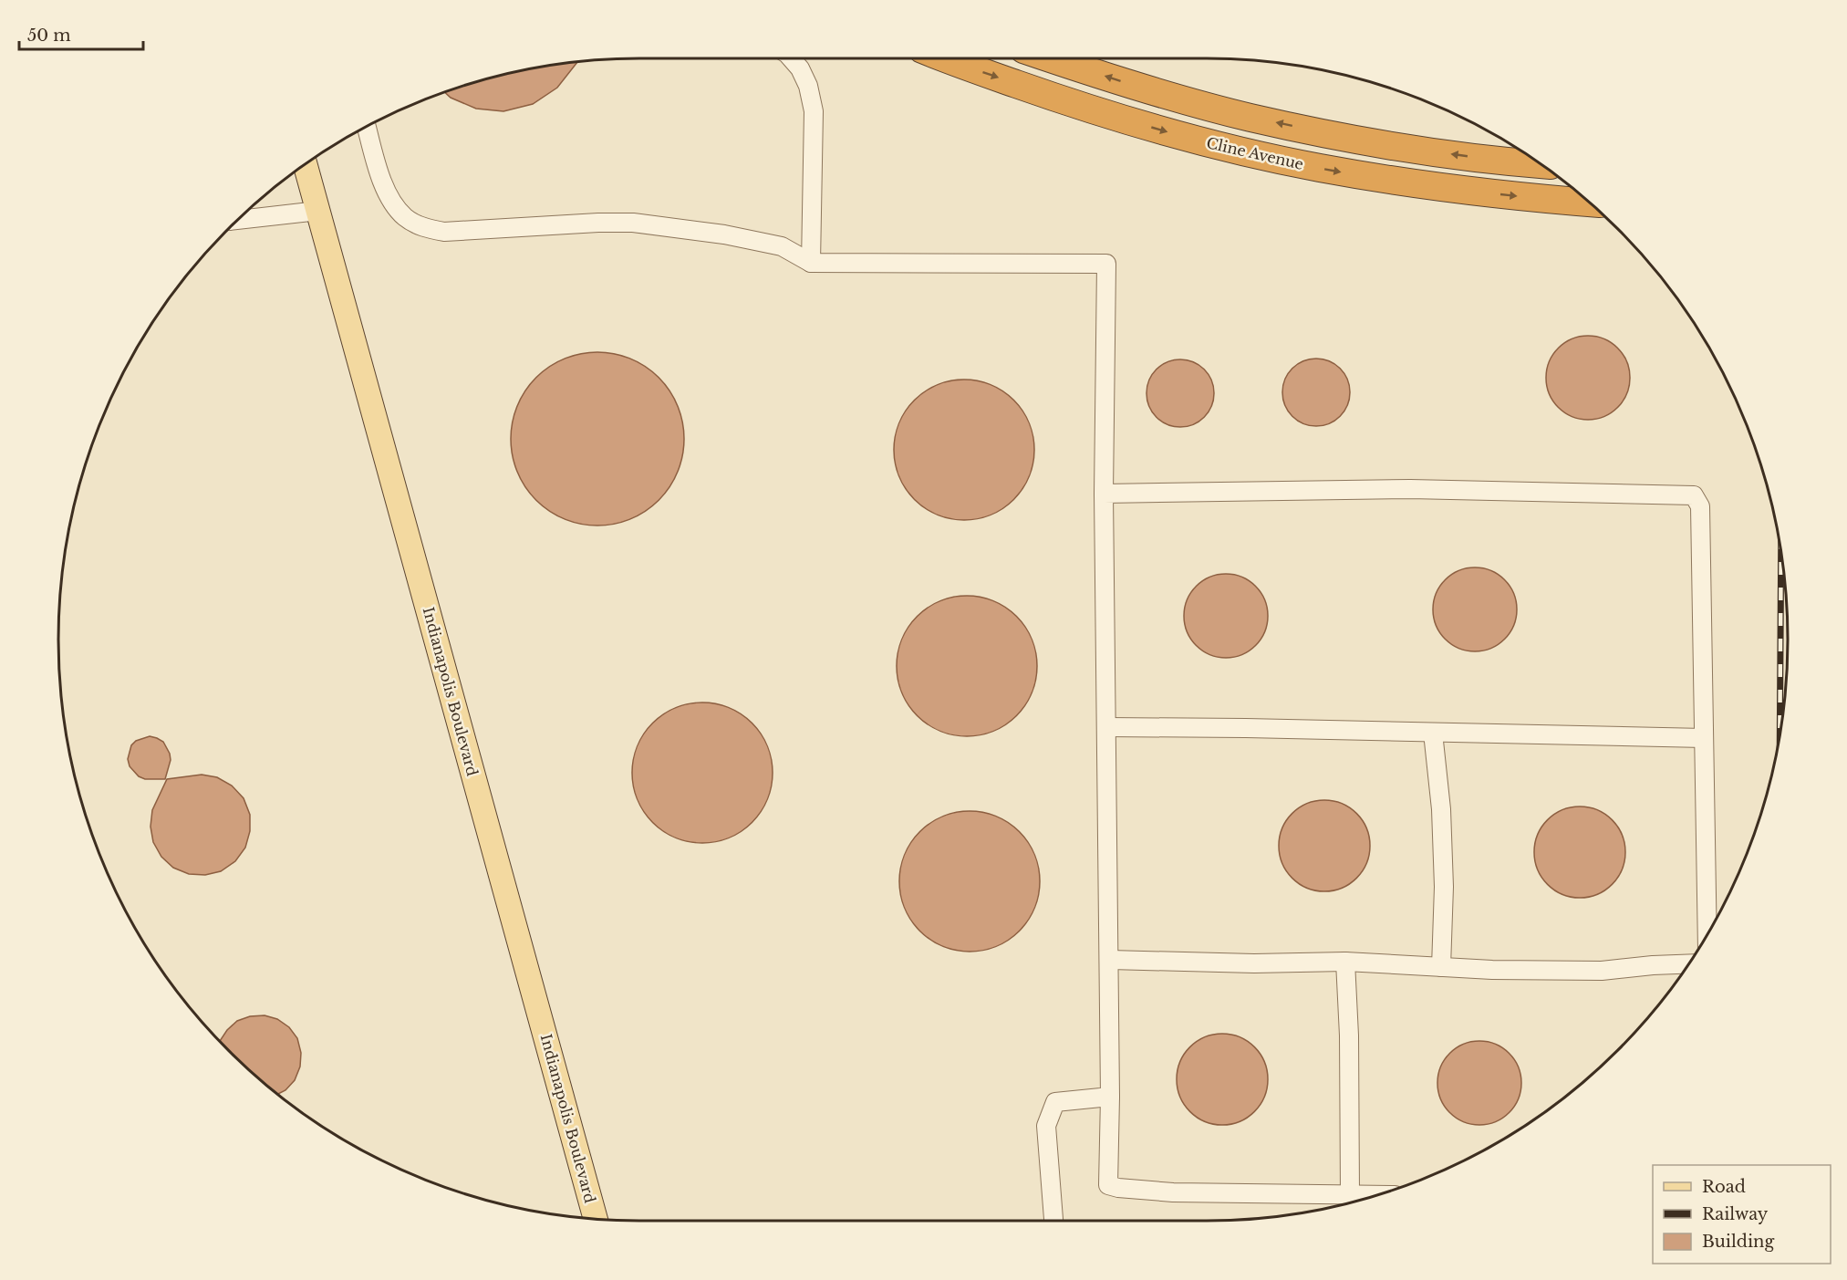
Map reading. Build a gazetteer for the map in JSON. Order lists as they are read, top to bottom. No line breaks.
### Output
{"streets":{"highway":["Cline Avenue"],"main road":["Indianapolis Boulevard"]},"legend":["Road","Railway","Building"],"scale_bar":"50 m"}
